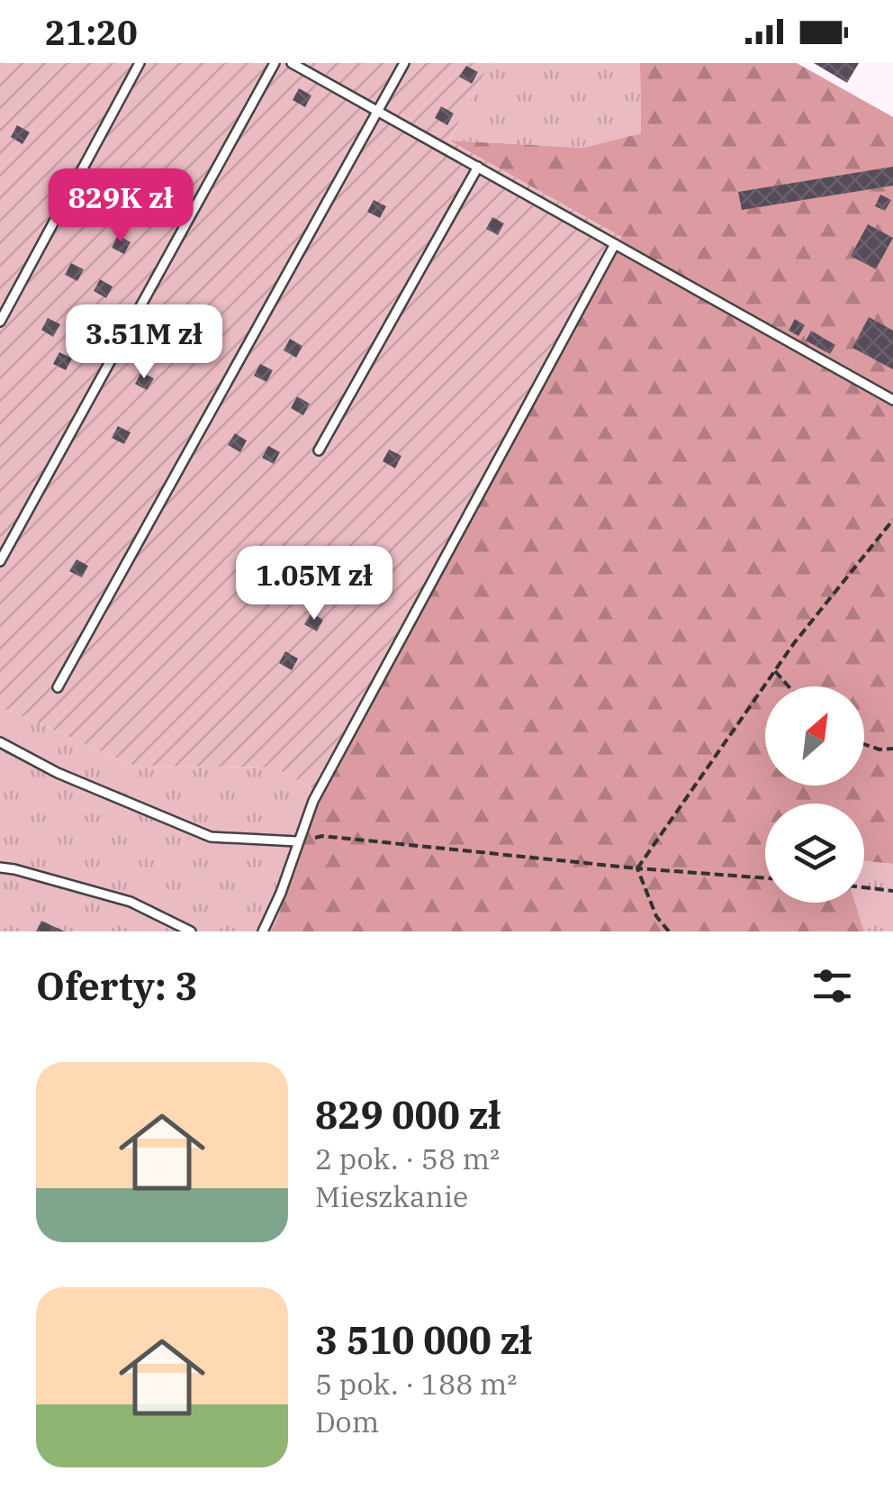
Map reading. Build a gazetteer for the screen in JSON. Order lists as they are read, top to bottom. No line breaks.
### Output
{"north":"top right","page":{"status":"21:20","price":["829K zł","3.51M zł","1.05M zł"],"heading":"Oferty: 3","list":[{"name":"829 000 zł","note":"2 pok. · 58 m² · Mieszkanie"},{"name":"3 510 000 zł","note":"5 pok. · 188 m² · Dom"}]}}
